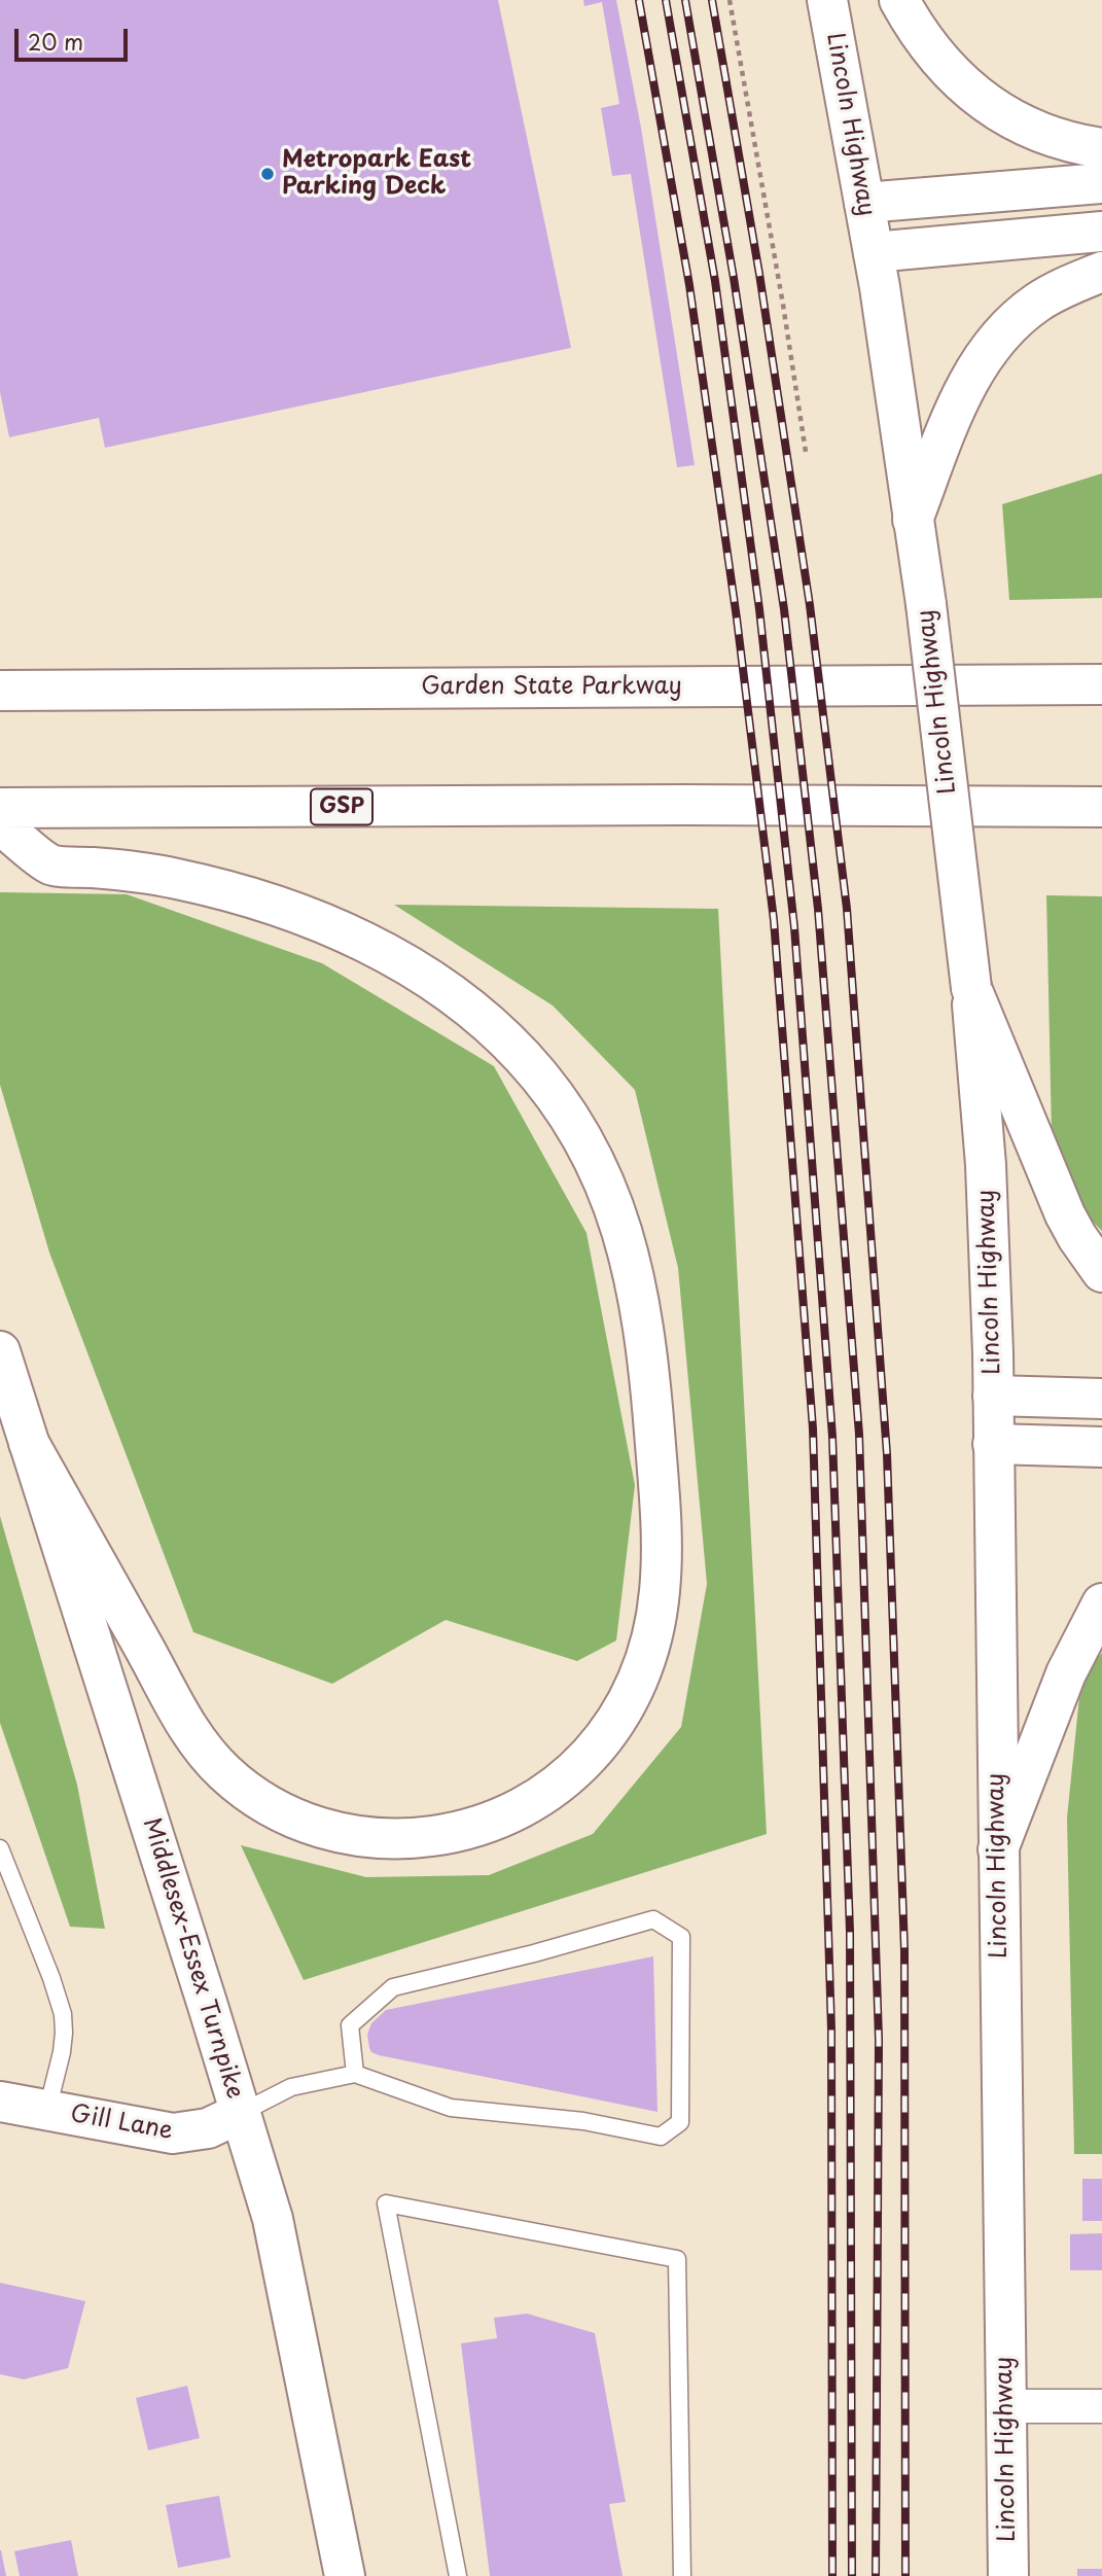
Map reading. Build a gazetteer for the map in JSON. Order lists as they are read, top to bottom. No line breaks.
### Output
{"streets":{"main road":["Lincoln Highway","Garden State Parkway","GSP","Middlesex-Essex Turnpike","Gill Lane"]},"crossings":[["Middlesex-Essex Turnpike","Gill Lane"]],"places":["Metropark East Parking Deck"],"scale_bar":"20 m"}
